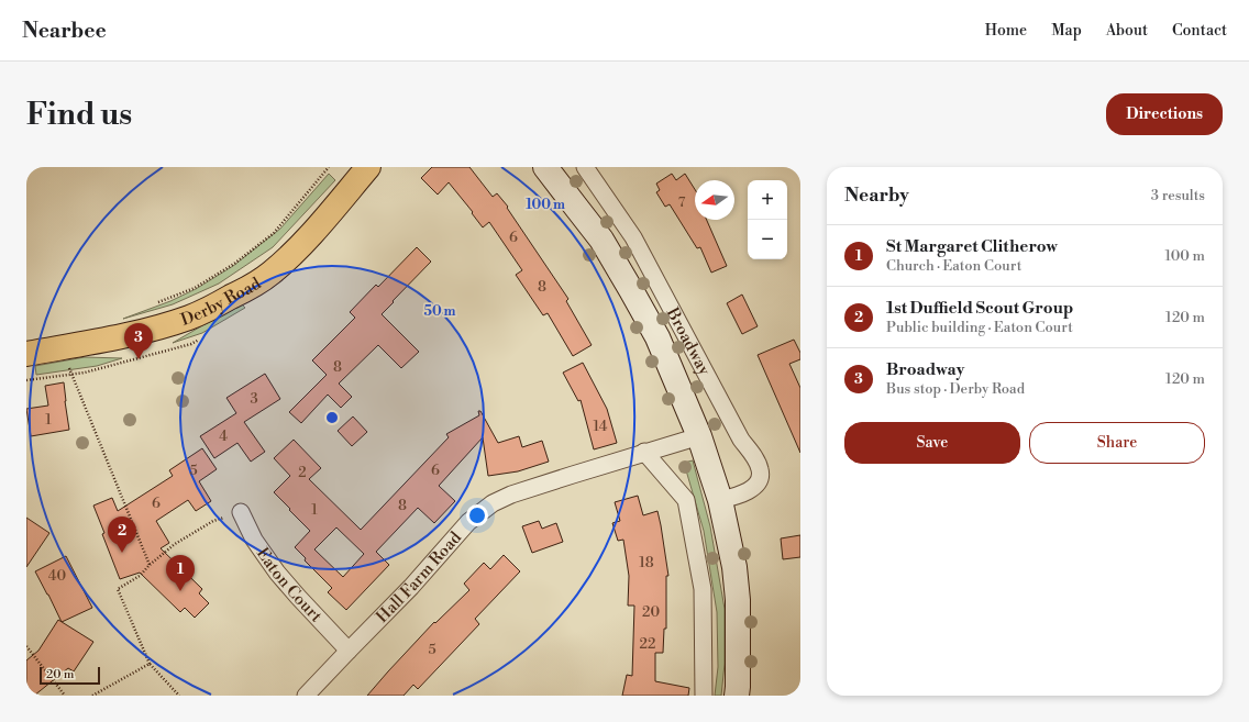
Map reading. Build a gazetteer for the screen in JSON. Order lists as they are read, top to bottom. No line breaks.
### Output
{"streets":{"highway":["Derby Road"],"main road":["Broadway"],"street":["Hall Farm Road","Eaton Court"]},"crossings":[["Broadway","Hall Farm Road"],["Hall Farm Road","Eaton Court"]],"house_numbers":["7","6","8","8","3","1","14","4","5","6","2","6","8","1","18","40","20","22","5"],"scale_bar":"20 m","north":"left","page":{"header":"Nearbee","nav":["Home","Map","About","Contact"],"buttons":["Directions",["Save","Share"]],"title":"Find us","heading":["Nearby","3 results"],"map_buttons":["+","−"],"list":[{"mark":"1","name":"St Margaret Clitherow","note":"Church · Eaton Court","value":"100 m"},{"mark":"2","name":"1st Duffield Scout Group","note":"Public building · Eaton Court","value":"120 m"},{"mark":"3","name":"Broadway","note":"Bus stop · Derby Road","value":"120 m"}],"pins":["3","2","1"],"scale":"20 m"},"rings":["100 m","50 m"]}
